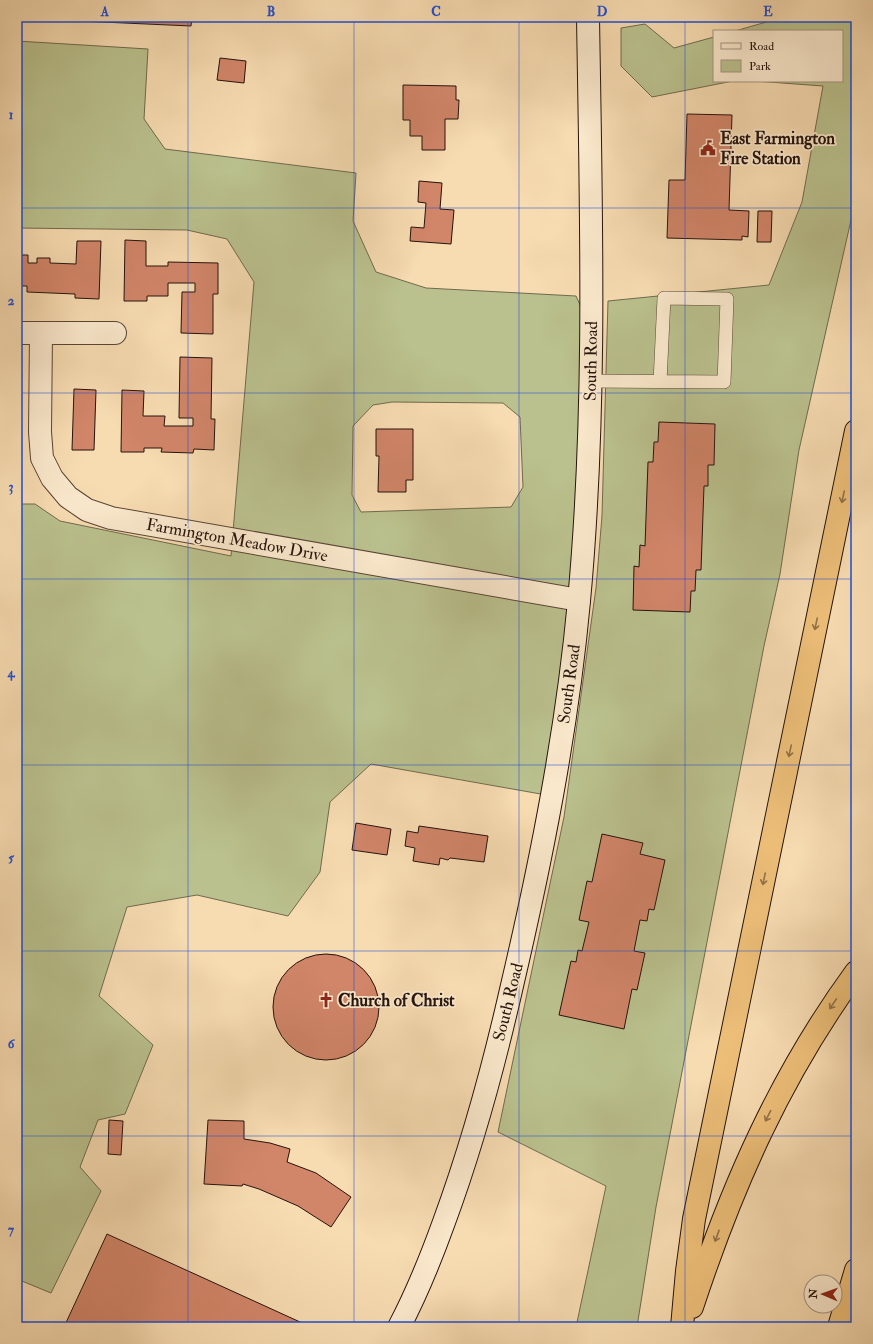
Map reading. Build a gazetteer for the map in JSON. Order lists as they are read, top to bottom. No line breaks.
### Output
{"streets":{"main road":["South Road","Farmington Meadow Drive"]},"crossings":[["South Road","Farmington Meadow Drive"]],"places":{"public building":["East Farmington Fire Station"],"church":["Church of Christ"]},"legend":["Road","Park"],"north":"left","grid":{"columns":["A","B","C","D","E"],"rows":["1","2","3","4","5","6","7"]}}
